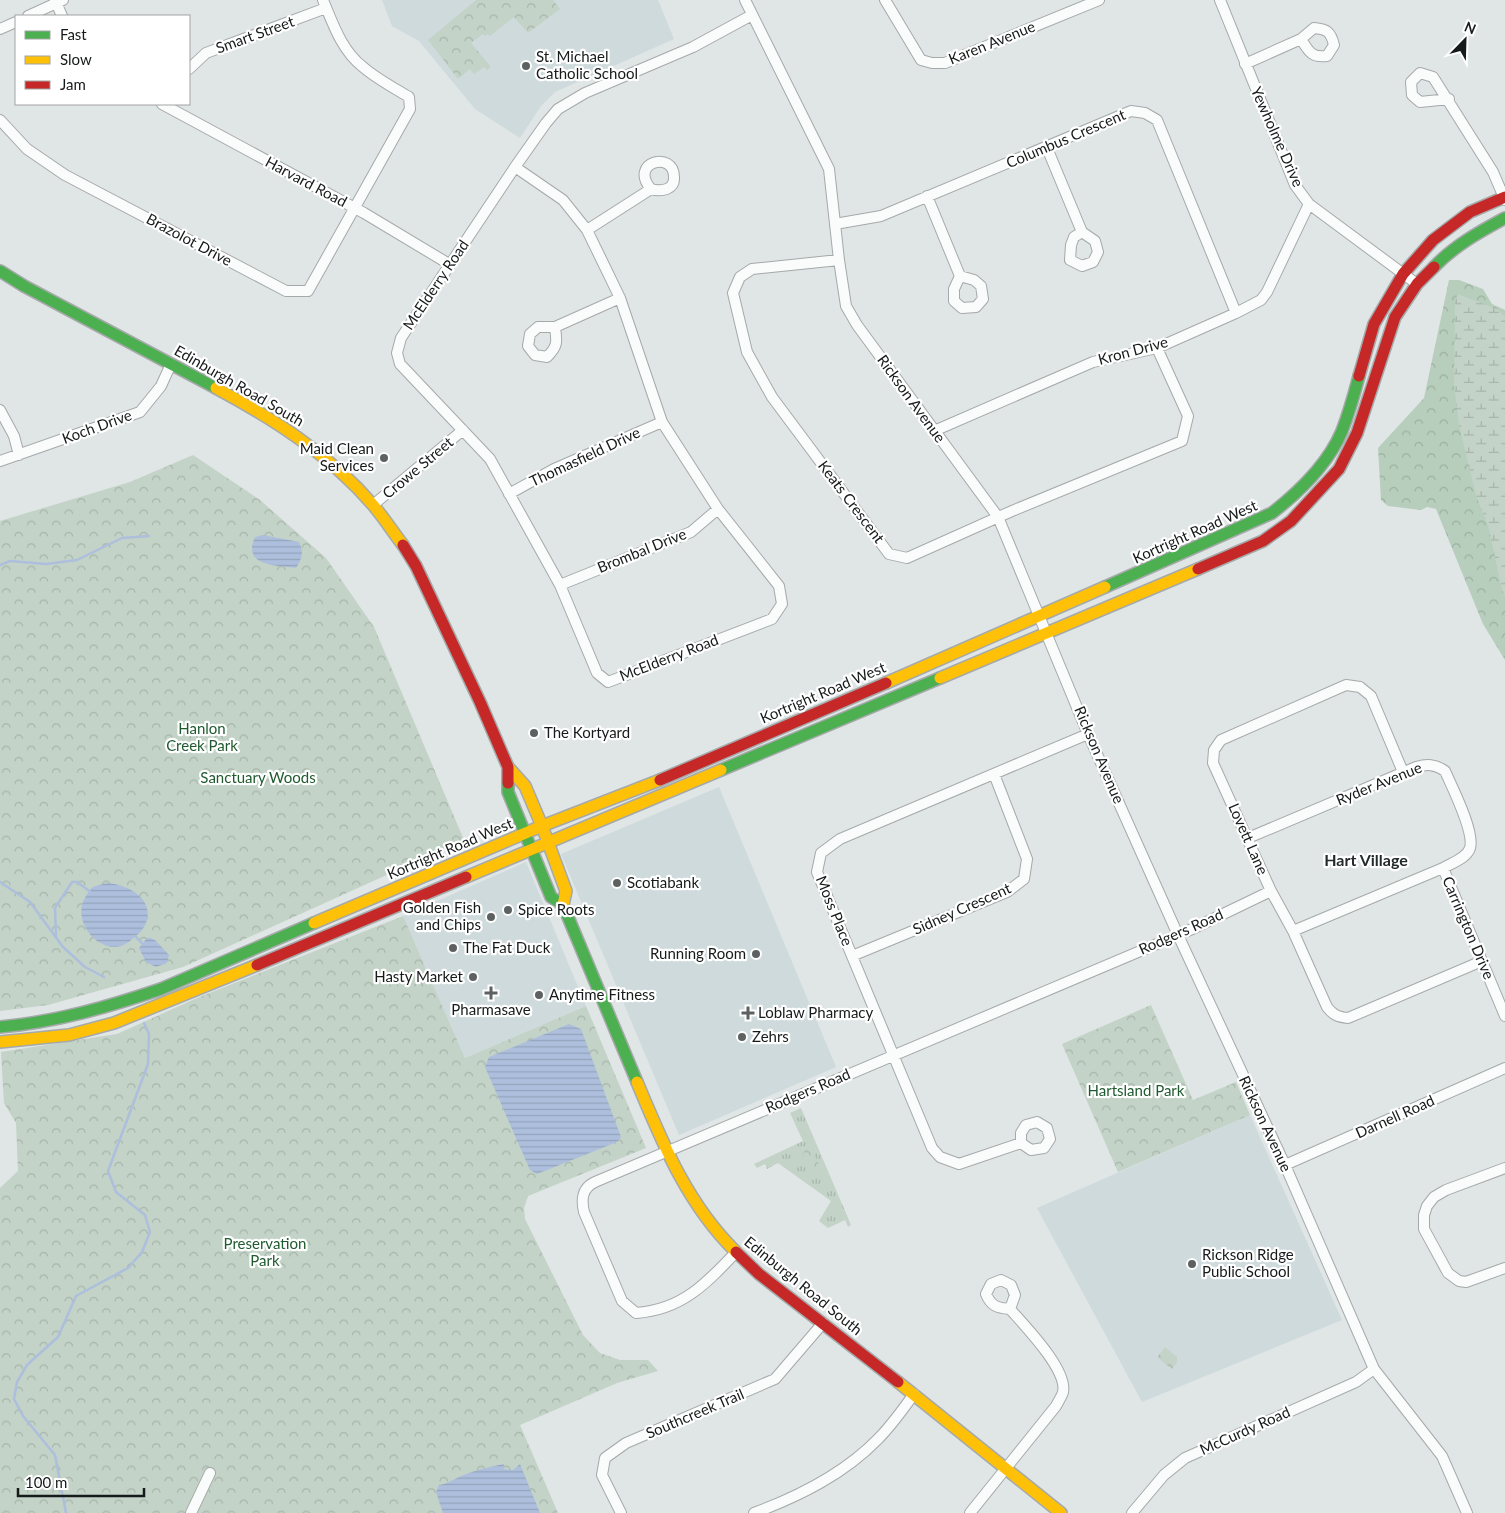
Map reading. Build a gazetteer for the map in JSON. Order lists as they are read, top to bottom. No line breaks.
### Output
{"streets":{"street":["Smart Street","Karen Avenue","Yewholme Drive","Columbus Crescent","Harvard Road","Brazolot Drive","McElderry Road","Kron Drive","Edinburgh Road South","Rickson Avenue","Koch Drive","Thomasfield Drive","Crowe Street","Keats Crescent","Kortright Road West","Brombal Drive","Ryder Avenue","Lovett Lane","Sidney Crescent","Moss Place","Carrington Drive","Rodgers Road","Darnell Road","Southcreek Trail","McCurdy Road"]},"crossings":[["Yewholme Drive","Kron Drive"],["Yewholme Drive","Kortright Road West"],["Columbus Crescent","Kron Drive"],["Columbus Crescent","Rickson Avenue"],["Harvard Road","Brazolot Drive"],["Harvard Road","McElderry Road"],["McElderry Road","Rickson Avenue"],["McElderry Road","Thomasfield Drive"],["McElderry Road","Crowe Street"],["McElderry Road","Brombal Drive"],["Kron Drive","Rickson Avenue"],["Kron Drive","Keats Crescent"],["Edinburgh Road South","Koch Drive"],["Edinburgh Road South","Crowe Street"],["Edinburgh Road South","Kortright Road West"],["Edinburgh Road South","Rodgers Road"],["Edinburgh Road South","Southcreek Trail"],["Rickson Avenue","Keats Crescent"],["Rickson Avenue","Kortright Road West"],["Rickson Avenue","Moss Place"],["Rickson Avenue","Rodgers Road"],["Rickson Avenue","Darnell Road"],["Rickson Avenue","McCurdy Road"],["Ryder Avenue","Lovett Lane"],["Ryder Avenue","Carrington Drive"],["Lovett Lane","Carrington Drive"],["Lovett Lane","Rodgers Road"],["Sidney Crescent","Moss Place"],["Moss Place","Rodgers Road"]],"districts":["Hart Village"],"parks":["Hanlon Creek Park","Sanctuary Woods","Hartsland Park","Preservation Park"],"places":{"other":["St. Michael Catholic School","Maid Clean Services","The Kortyard","Scotiabank","Spice Roots","Golden Fish and Chips","The Fat Duck","Running Room","Hasty Market","Anytime Fitness","Zehrs","Rickson Ridge Public School"],"health":["Pharmasave","Loblaw Pharmacy"]},"legend":["Fast","Slow","Jam"],"scale_bar":"100 m","north":"top right"}
